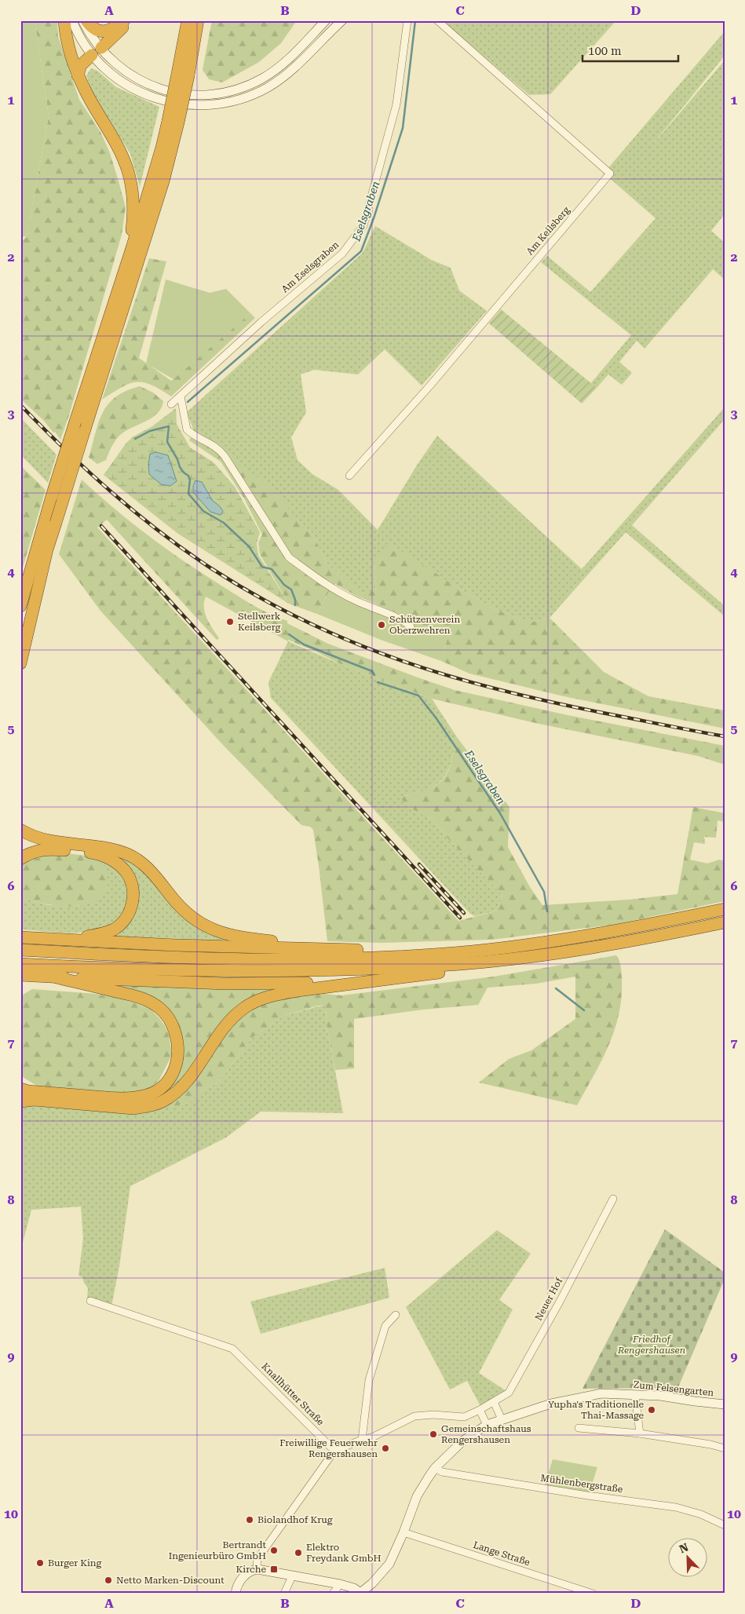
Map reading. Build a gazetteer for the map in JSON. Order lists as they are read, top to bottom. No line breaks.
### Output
{"streets":{"main road":["Zum Felsengarten"],"street":["Am Keilsberg","Am Eselsgraben","Neuer Hof","Knallhütter Straße","Mühlenbergstraße","Lange Straße"]},"crossings":[["Neuer Hof","Knallhütter Straße"],["Zum Felsengarten","Mühlenbergstraße"],["Zum Felsengarten","Lange Straße"]],"water":["Eselsgraben"],"parks":["Friedhof Rengershausen"],"places":{"other":["Stellwerk Keilsberg","Schützenverein Oberzwehren","Yupha's Traditionelle Thai-Massage","Gemeinschaftshaus Rengershausen","Freiwillige Feuerwehr Rengershausen","Biolandhof Krug","Bertrandt Ingenieurbüro GmbH","Elektro Freydank GmbH","Burger King","Netto Marken-Discount"],"transit":["Kirche"]},"scale_bar":"100 m","north":"top left","grid":{"columns":["A","B","C","D"],"rows":["1","2","3","4","5","6","7","8","9","10"]}}
